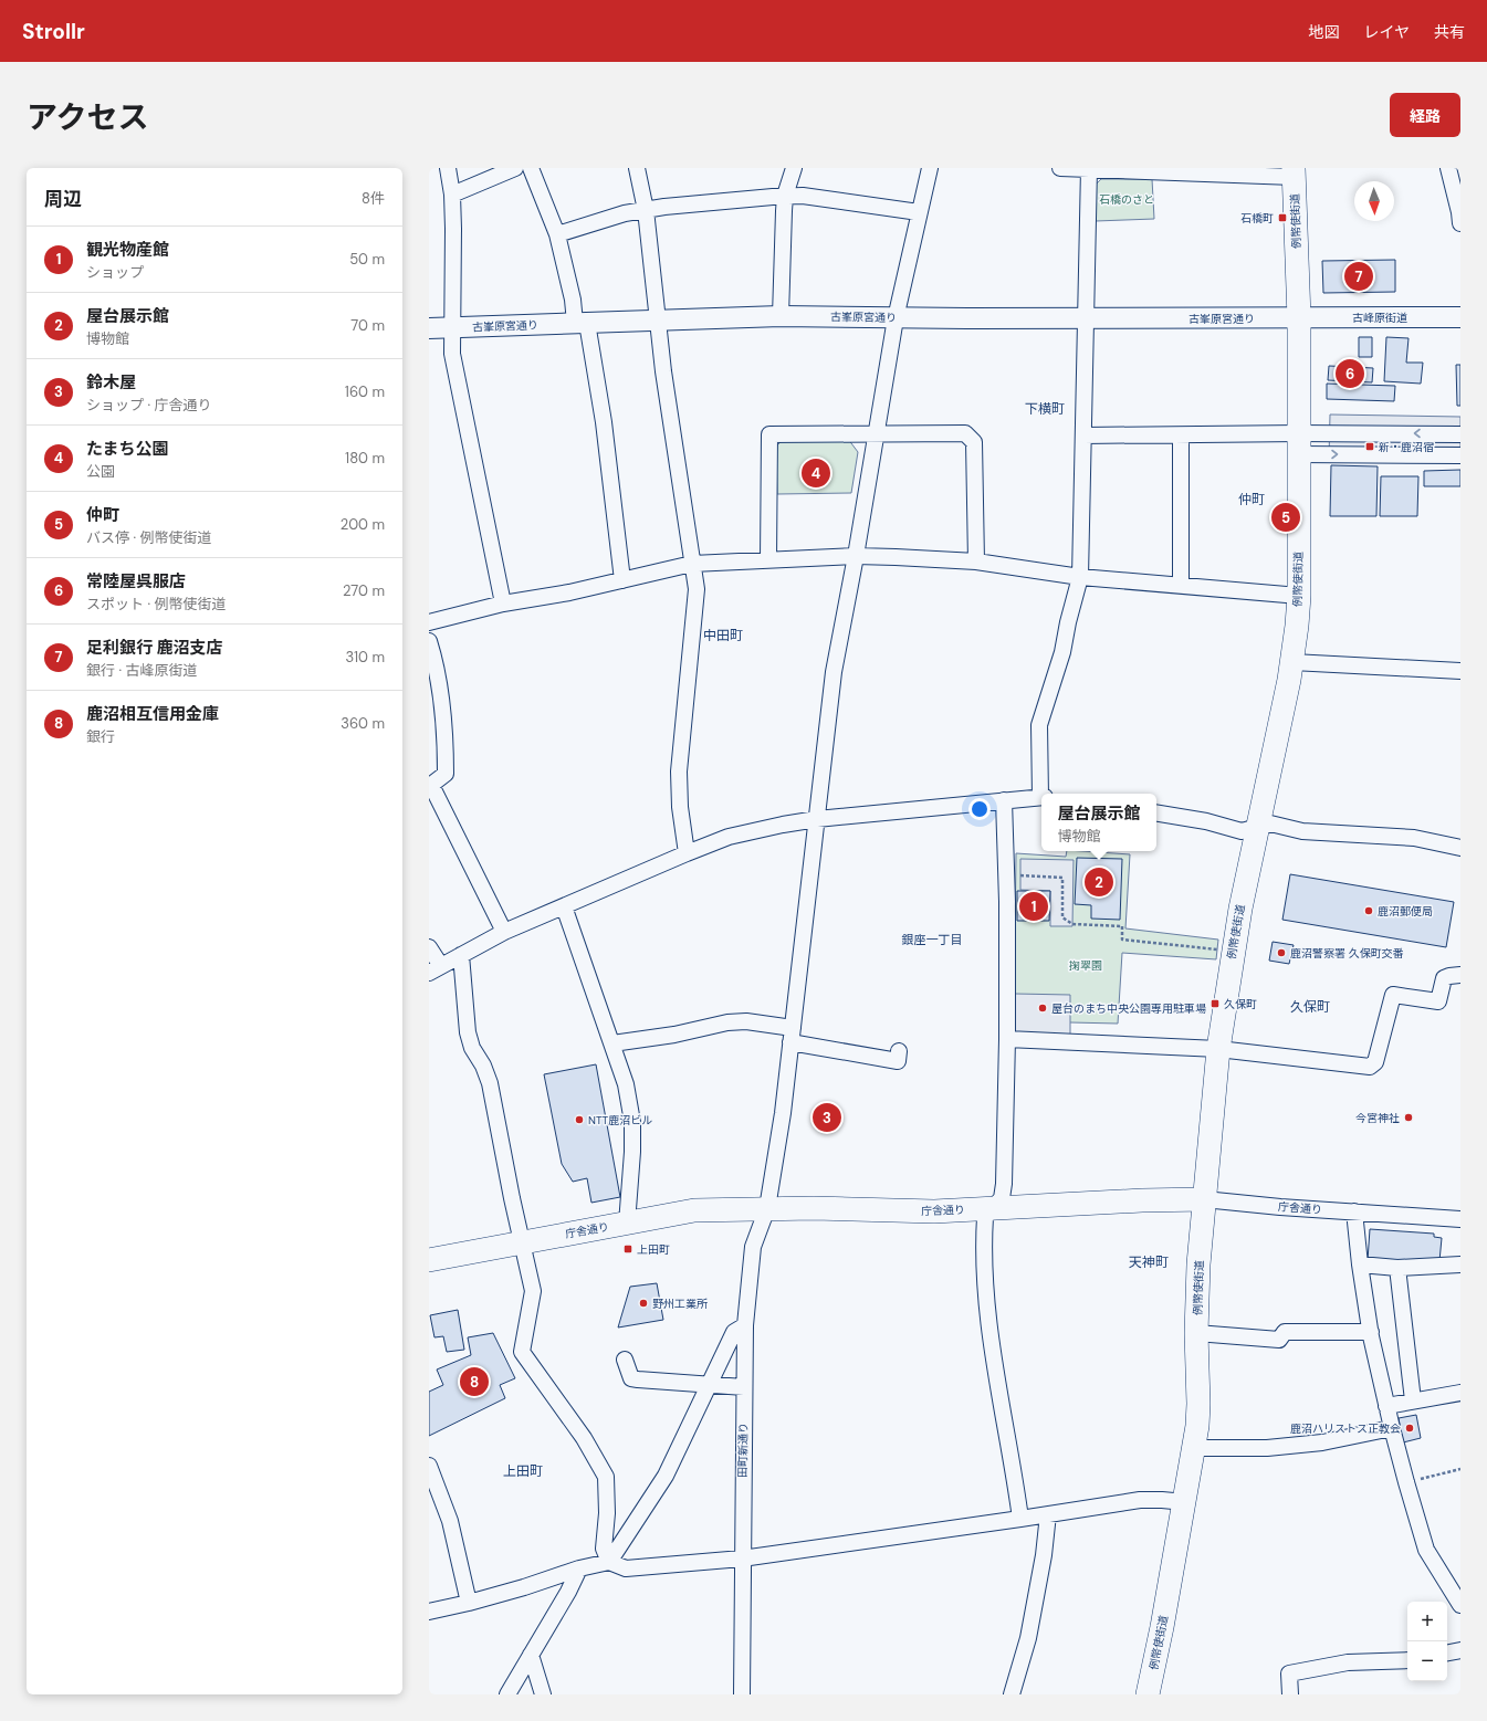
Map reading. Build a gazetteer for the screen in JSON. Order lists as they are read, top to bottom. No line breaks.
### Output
{"streets":{"highway":["例幣使街道","庁舎通り"],"main road":["古峯原宮通り","古峰原街道"],"street":["田町新通り"]},"crossings":[["例幣使街道","古峯原宮通り"],["例幣使街道","古峰原街道"],["例幣使街道","庁舎通り"],["古峯原宮通り","古峰原街道"],["古峯原宮通り","田町新通り"],["庁舎通り","田町新通り"]],"districts":["下横町","仲町","中田町","銀座一丁目","久保町","天神町","上田町"],"parks":["石橋のさと","掬翠園"],"places":{"transit":["石橋町","新・鹿沼宿","久保町","上田町"],"other":["鹿沼郵便局","鹿沼警察署 久保町交番","屋台のまち中央公園専用駐車場","今宮神社","NTT鹿沼ビル","野州工業所","鹿沼ハリストス正教会"]},"north":"bottom","page":{"header":"Strollr","nav":["地図","レイヤ","共有"],"title":"アクセス","buttons":"経路","heading":["周辺","8件"],"list":[{"mark":"1","name":"観光物産館","note":"ショップ","value":"50 m"},{"mark":"2","name":"屋台展示館","note":"博物館","value":"70 m"},{"mark":"3","name":"鈴木屋","note":"ショップ · 庁舎通り","value":"160 m"},{"mark":"4","name":"たまち公園","note":"公園","value":"180 m"},{"mark":"5","name":"仲町","note":"バス停 · 例幣使街道","value":"200 m"},{"mark":"6","name":"常陸屋呉服店","note":"スポット · 例幣使街道","value":"270 m"},{"mark":"7","name":"足利銀行 鹿沼支店","note":"銀行 · 古峰原街道","value":"310 m"},{"mark":"8","name":"鹿沼相互信用金庫","note":"銀行","value":"360 m"}],"pins":["7","6","4","5","2","1","3","8"],"popup":["屋台展示館","博物館"],"map_buttons":["+","−"]}}
